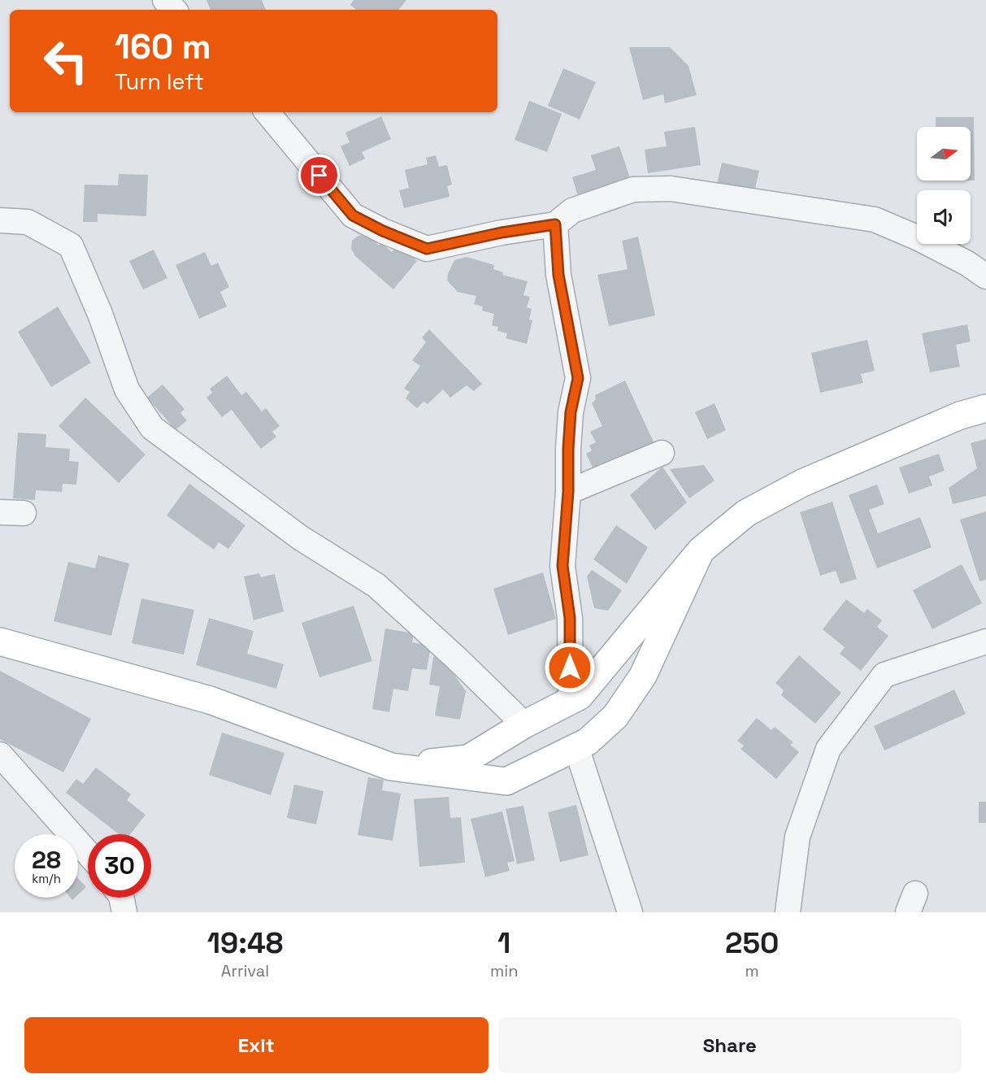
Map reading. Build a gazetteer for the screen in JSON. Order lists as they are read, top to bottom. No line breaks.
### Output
{"north":"right","page":{"turn":["160 m","Turn left"],"speed":"28 km/h","limit":"30","eta":["19:48","Arrival","1","min","250","m"],"buttons":["Exit","Share"]}}
